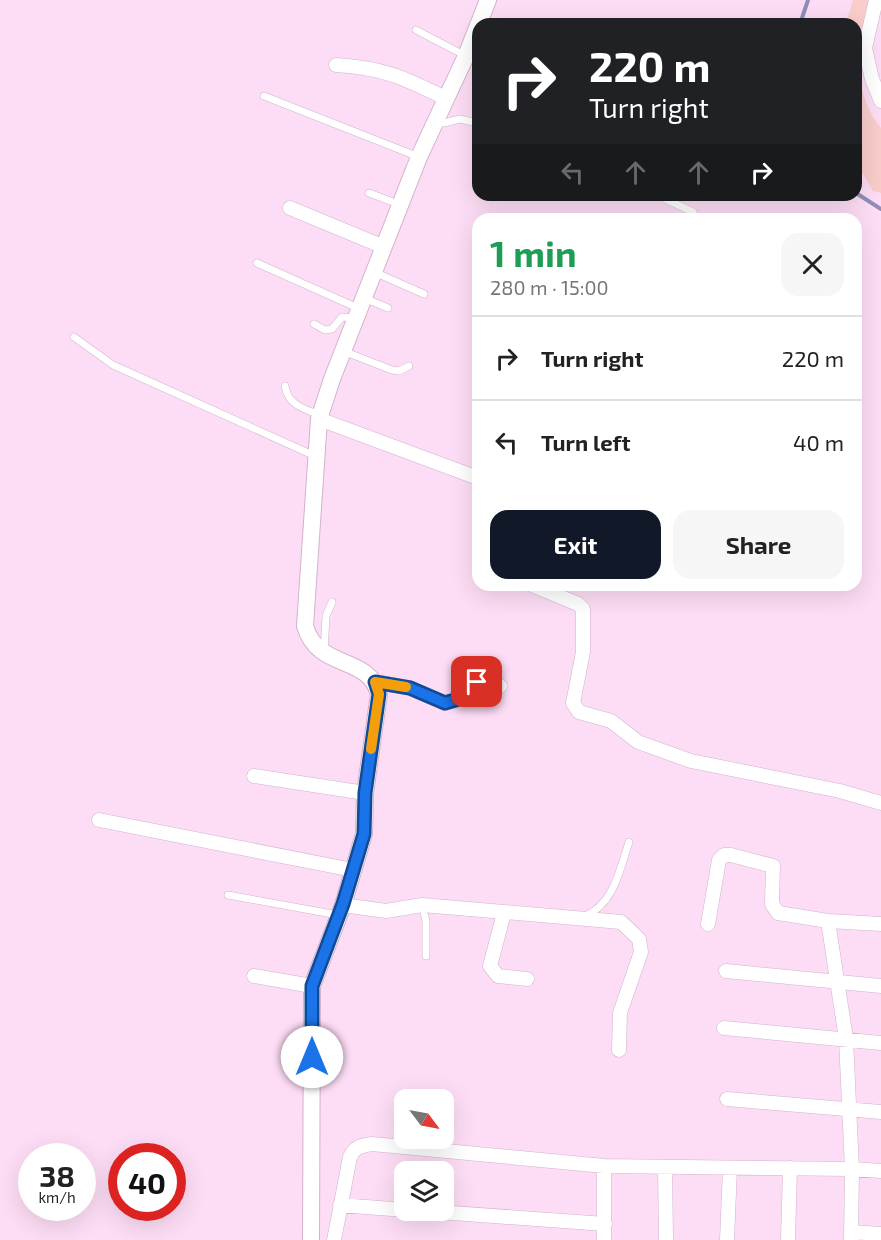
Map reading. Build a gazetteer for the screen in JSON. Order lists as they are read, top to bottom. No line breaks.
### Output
{"north":"bottom right","page":{"turn":["220 m","Turn right"],"heading":["1 min","280 m · 15:00"],"list":[{"name":"Turn right","value":"220 m"},{"name":"Turn left","value":"40 m"}],"buttons":["Exit","Share"],"speed":"38 km/h","limit":"40"}}
